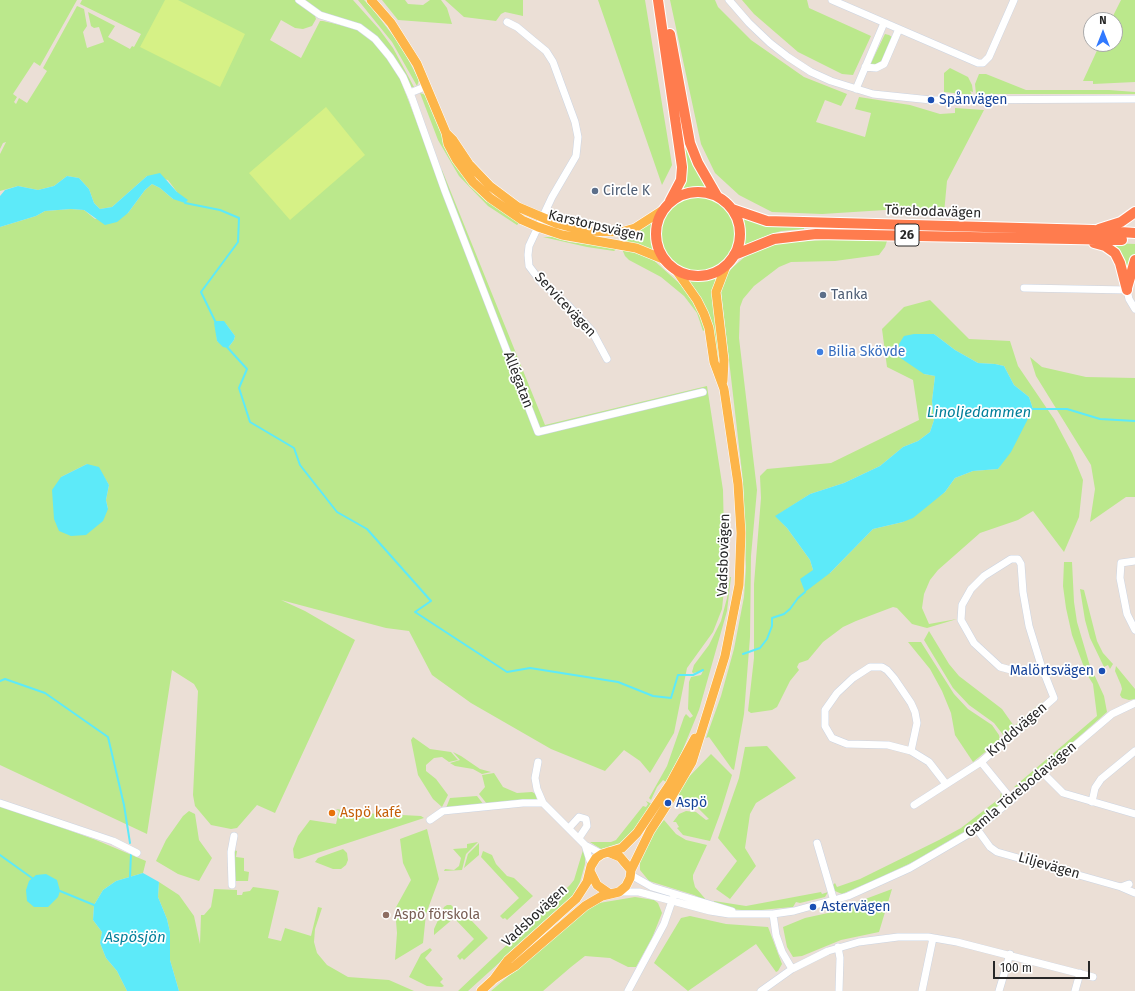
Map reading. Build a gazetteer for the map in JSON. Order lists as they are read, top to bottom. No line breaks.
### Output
{"streets":{"highway":["Törebodavägen","26"],"main road":["Karstorpsvägen","Vadsbovägen"],"street":["Servicevägen","Allégatan","Kryddvägen","Gamla Törebodavägen","Liljevägen"]},"crossings":[["Törebodavägen","Karstorpsvägen"],["Törebodavägen","26"],["Törebodavägen","Vadsbovägen"],["Karstorpsvägen","26"],["Karstorpsvägen","Servicevägen"],["Karstorpsvägen","Vadsbovägen"],["26","Vadsbovägen"],["Vadsbovägen","Gamla Törebodavägen"],["Kryddvägen","Gamla Törebodavägen"],["Gamla Törebodavägen","Liljevägen"]],"water":["Linoljedammen","Aspösjön"],"places":["Spånvägen","Circle K","Tanka","Bilia Skövde","Malörtsvägen","Aspö","Aspö kafé","Astervägen","Aspö förskola"],"scale_bar":"100 m","north":"top"}
